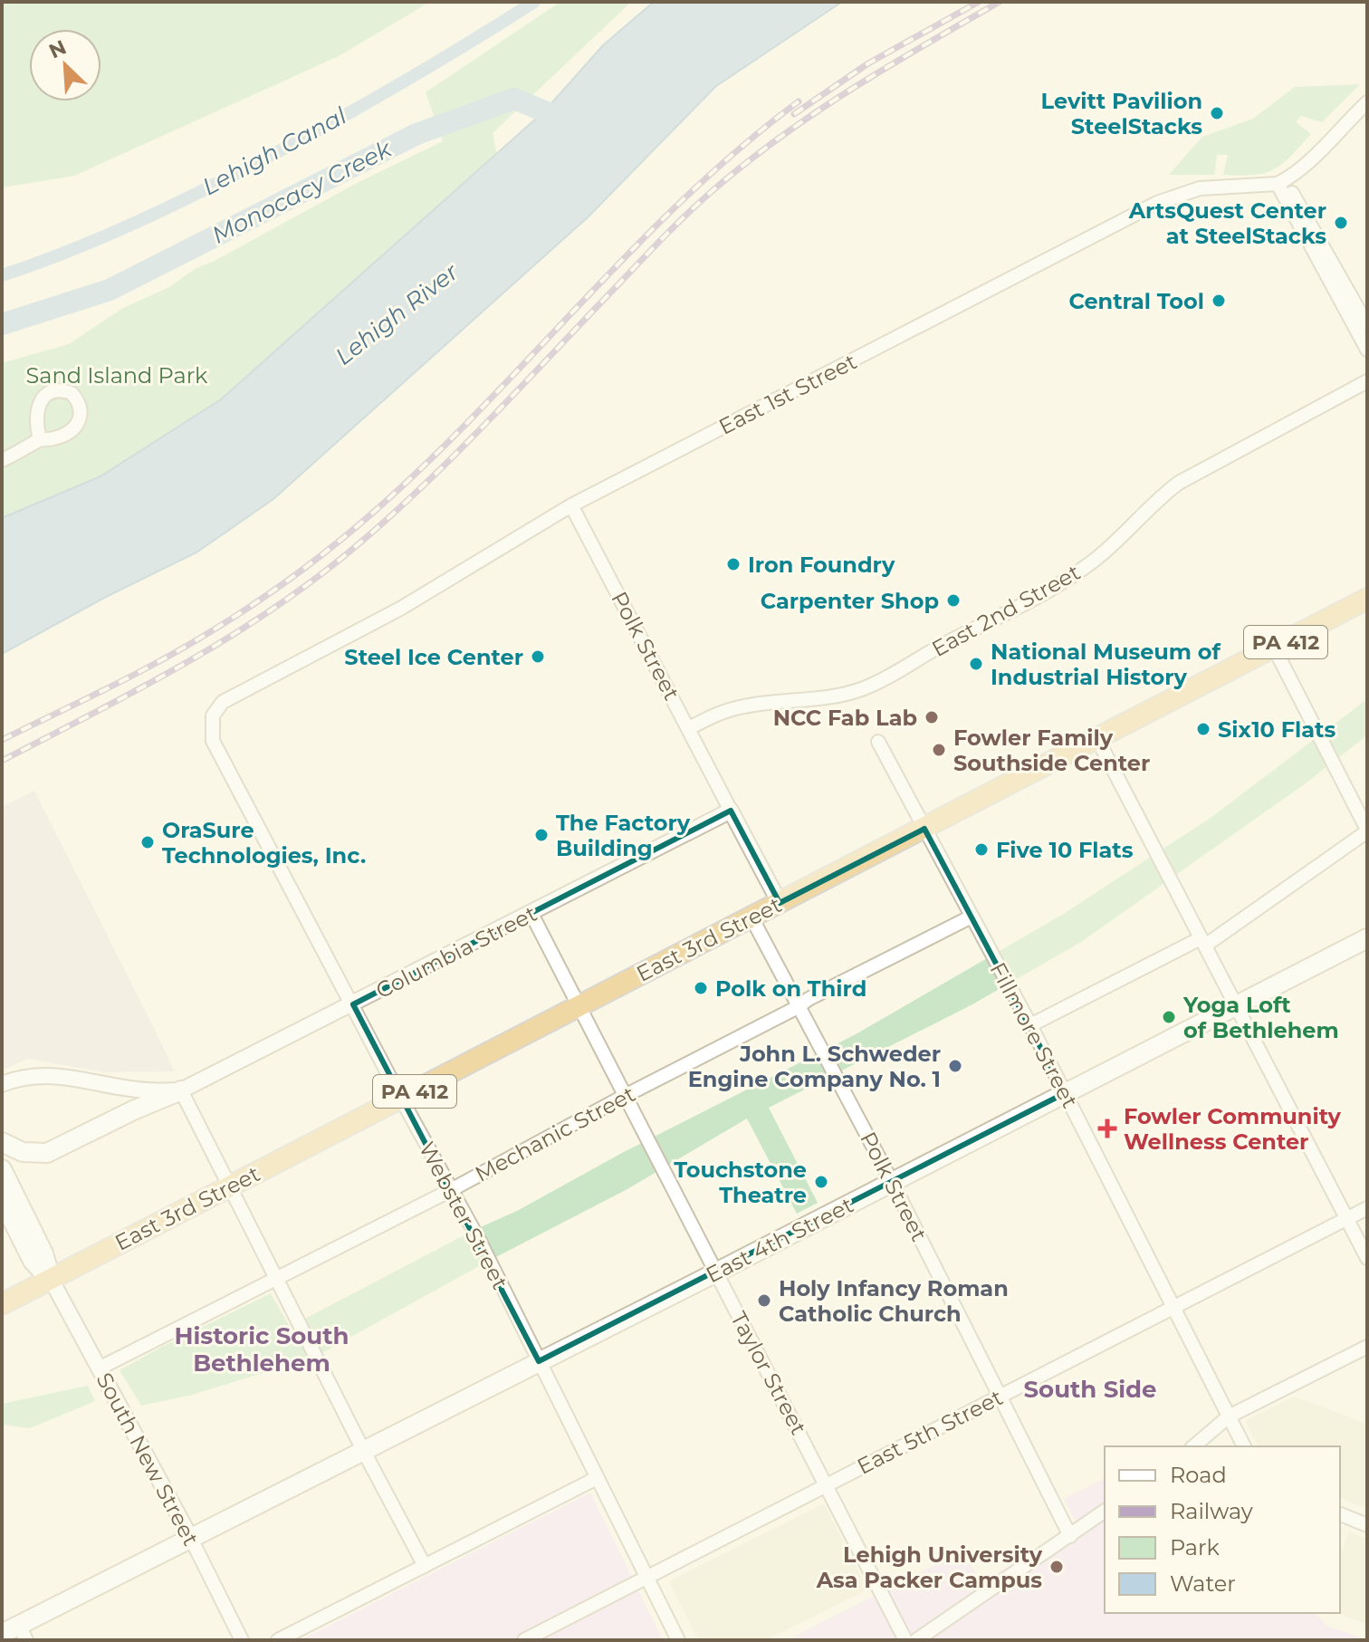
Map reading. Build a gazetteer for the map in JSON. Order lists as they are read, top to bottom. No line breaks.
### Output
{"streets":{"highway":["PA 412","East 3rd Street"],"main road":["East 4th Street"],"street":["East 1st Street","East 2nd Street","Polk Street","Columbia Street","Fillmore Street","Mechanic Street","Webster Street","Taylor Street","East 5th Street","South New Street"]},"crossings":[["East 1st Street","Polk Street"],["East 1st Street","Webster Street"],["East 2nd Street","Polk Street"],["PA 412","East 3rd Street"],["PA 412","South New Street"],["Polk Street","East 3rd Street"],["Polk Street","Columbia Street"],["Polk Street","Mechanic Street"],["Polk Street","East 4th Street"],["Polk Street","East 5th Street"],["East 3rd Street","Fillmore Street"],["East 3rd Street","Webster Street"],["East 3rd Street","Taylor Street"],["East 3rd Street","South New Street"],["Columbia Street","Webster Street"],["Columbia Street","Taylor Street"],["Fillmore Street","Mechanic Street"],["Fillmore Street","East 4th Street"],["Fillmore Street","East 5th Street"],["Mechanic Street","Webster Street"],["Mechanic Street","Taylor Street"],["Mechanic Street","South New Street"],["Webster Street","East 4th Street"],["Webster Street","East 5th Street"],["East 4th Street","Taylor Street"],["East 4th Street","South New Street"],["Taylor Street","East 5th Street"]],"districts":["Historic South Bethlehem","South Side"],"water":["Lehigh Canal","Monocacy Creek","Lehigh River"],"parks":["Sand Island Park"],"places":{"other":["Levitt Pavilion SteelStacks","ArtsQuest Center at SteelStacks","Central Tool","Iron Foundry","Carpenter Shop","Steel Ice Center","National Museum of Industrial History","NCC Fab Lab","Six10 Flats","Fowler Family Southside Center","The Factory Building","OraSure Technologies, Inc.","Five 10 Flats","Polk on Third","Yoga Loft of Bethlehem","John L. Schweder Engine Company No. 1","Touchstone Theatre","Holy Infancy Roman Catholic Church","Lehigh University Asa Packer Campus"],"health":["Fowler Community Wellness Center"]},"legend":["Road","Railway","Park","Water"],"north":"top left"}
